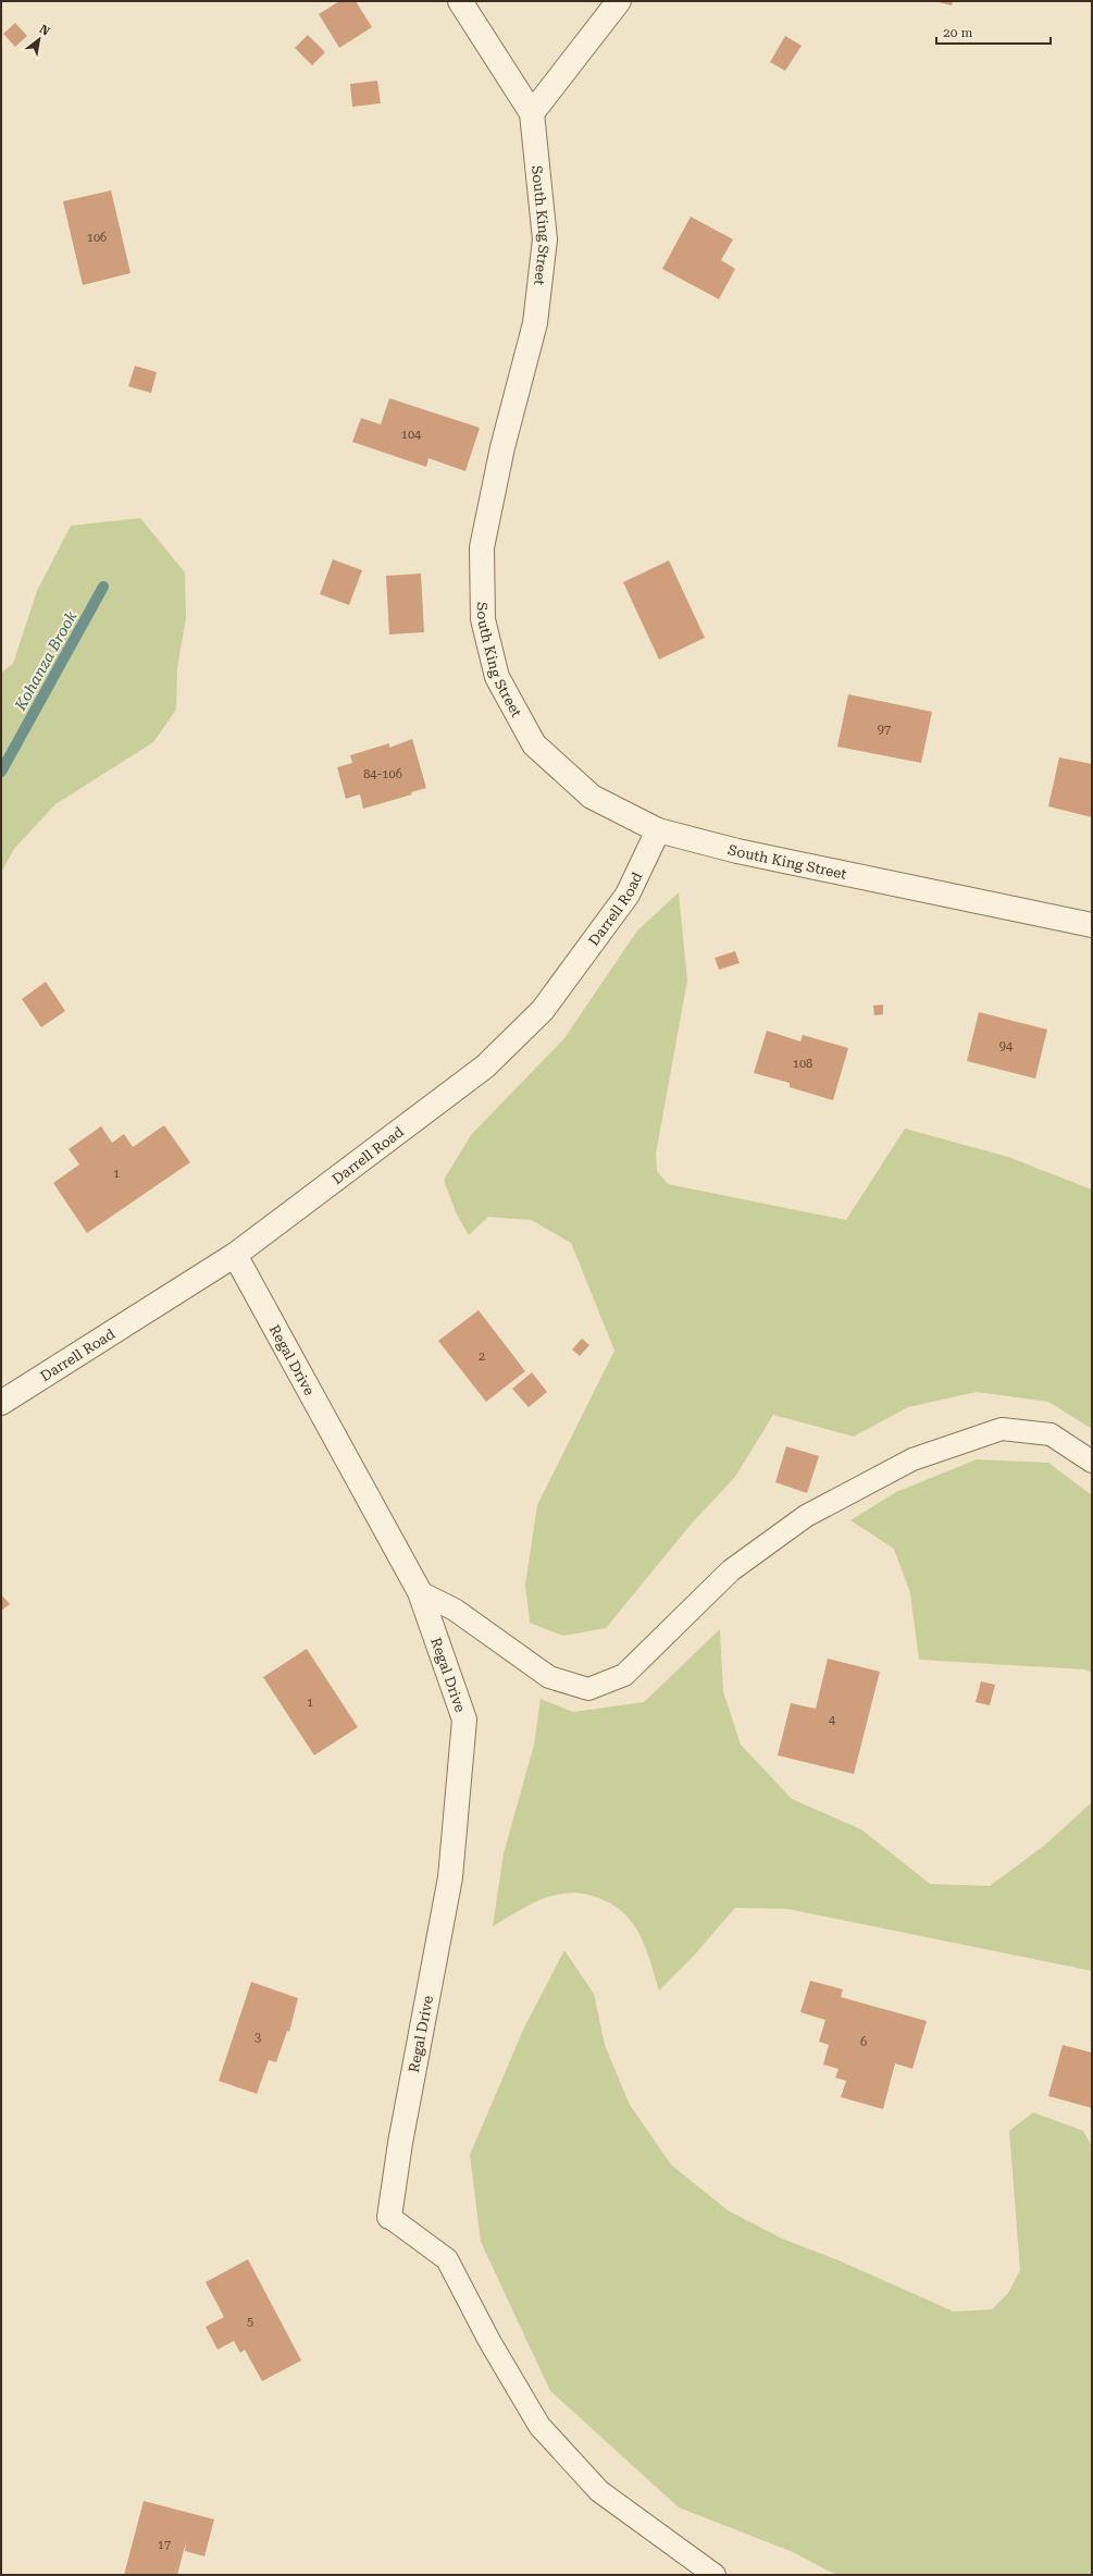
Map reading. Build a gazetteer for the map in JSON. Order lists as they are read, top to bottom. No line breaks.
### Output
{"streets":{"street":["South King Street","Darrell Road","Regal Drive"]},"crossings":[["South King Street","Darrell Road"],["Darrell Road","Regal Drive"]],"water":["Kohanza Brook"],"house_numbers":["106","104","97","84-106","94","108","1","2","1","4","3","6","5","17"],"scale_bar":"20 m","north":"top right"}
